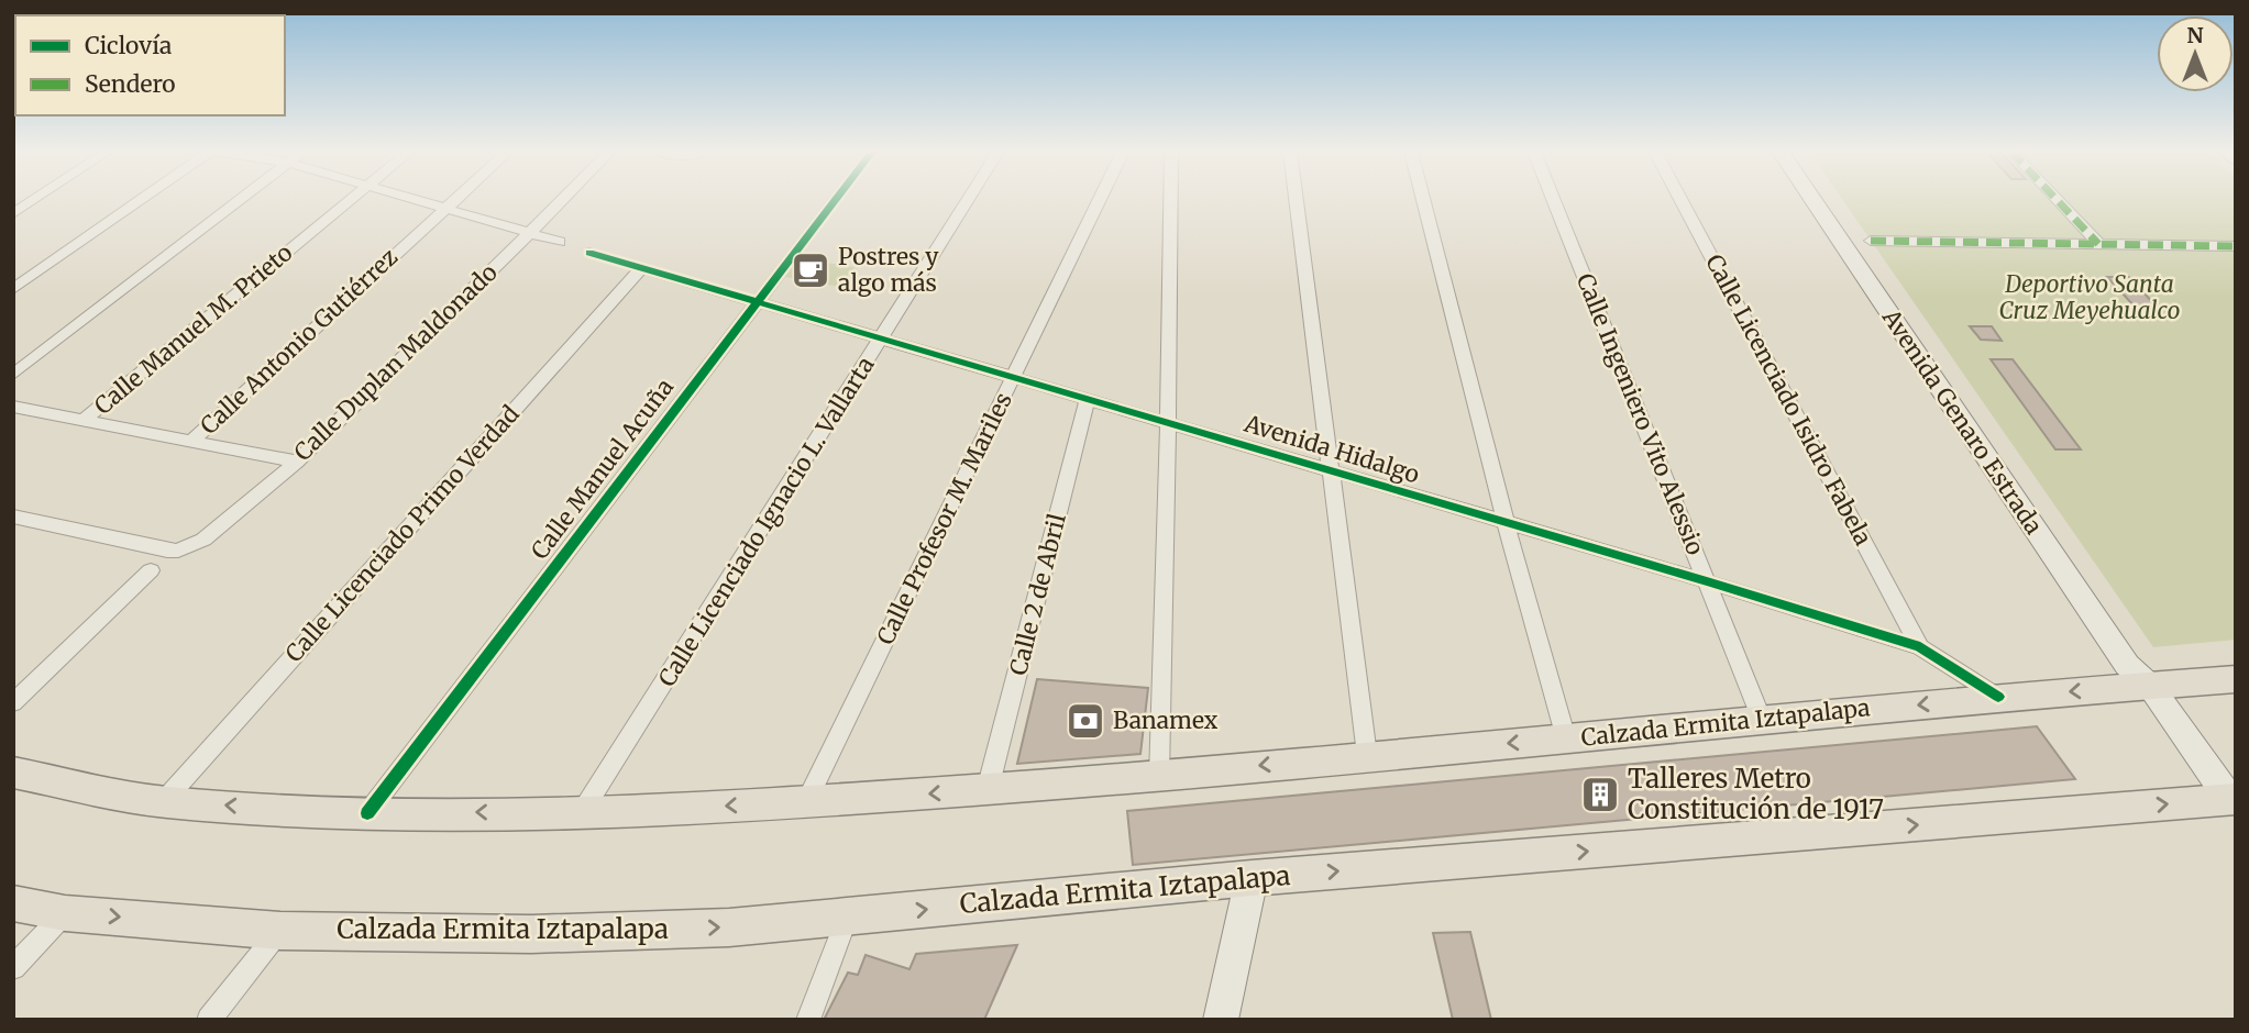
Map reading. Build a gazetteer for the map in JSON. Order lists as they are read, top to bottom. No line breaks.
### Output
{"streets":{"main road":["Calzada Ermita Iztapalapa"],"street":["Calle Manuel M. Prieto","Calle Antonio Gutiérrez","Calle Duplan Maldonado","Calle Licenciado Isidro Fabela","Calle Ingeniero Vito Alessio","Avenida Genaro Estrada","Avenida Hidalgo","Calle Manuel Acuña","Calle Profesor M. Mariles","Calle Licenciado Ignacio L. Vallarta","Calle Licenciado Primo Verdad","Calle 2 de Abril"]},"crossings":[["Calle Licenciado Isidro Fabela","Avenida Hidalgo"],["Calle Ingeniero Vito Alessio","Avenida Hidalgo"],["Calle Ingeniero Vito Alessio","Calzada Ermita Iztapalapa"],["Avenida Genaro Estrada","Calzada Ermita Iztapalapa"],["Avenida Hidalgo","Calle Manuel Acuña"],["Avenida Hidalgo","Calle Profesor M. Mariles"],["Avenida Hidalgo","Calle Licenciado Ignacio L. Vallarta"],["Avenida Hidalgo","Calle Licenciado Primo Verdad"],["Avenida Hidalgo","Calle 2 de Abril"],["Avenida Hidalgo","Calzada Ermita Iztapalapa"],["Calle Manuel Acuña","Calzada Ermita Iztapalapa"],["Calle Profesor M. Mariles","Calzada Ermita Iztapalapa"],["Calle Licenciado Ignacio L. Vallarta","Calzada Ermita Iztapalapa"],["Calle Licenciado Primo Verdad","Calzada Ermita Iztapalapa"],["Calle 2 de Abril","Calzada Ermita Iztapalapa"]],"parks":["Deportivo Santa Cruz Meyehualco"],"places":{"cafe":["Postres y algo más"],"bank":["Banamex"],"building":["Talleres Metro Constitución de 1917"]},"legend":["Ciclovía","Sendero"],"north":"top"}
